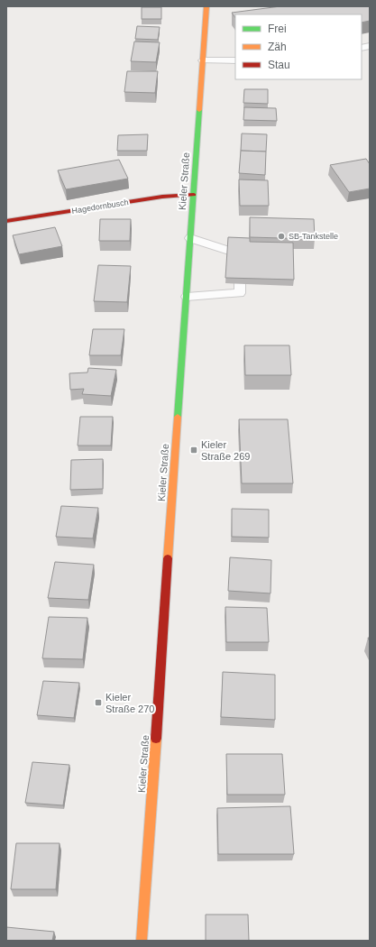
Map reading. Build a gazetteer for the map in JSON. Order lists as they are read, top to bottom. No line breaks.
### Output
{"streets":{"main road":["Kieler Straße","Hagedornbusch"]},"crossings":[["Kieler Straße","Hagedornbusch"]],"places":{"other":["SB-Tankstelle"],"transit":["Kieler Straße 269","Kieler Straße 270"]},"legend":["Frei","Zäh","Stau"]}
